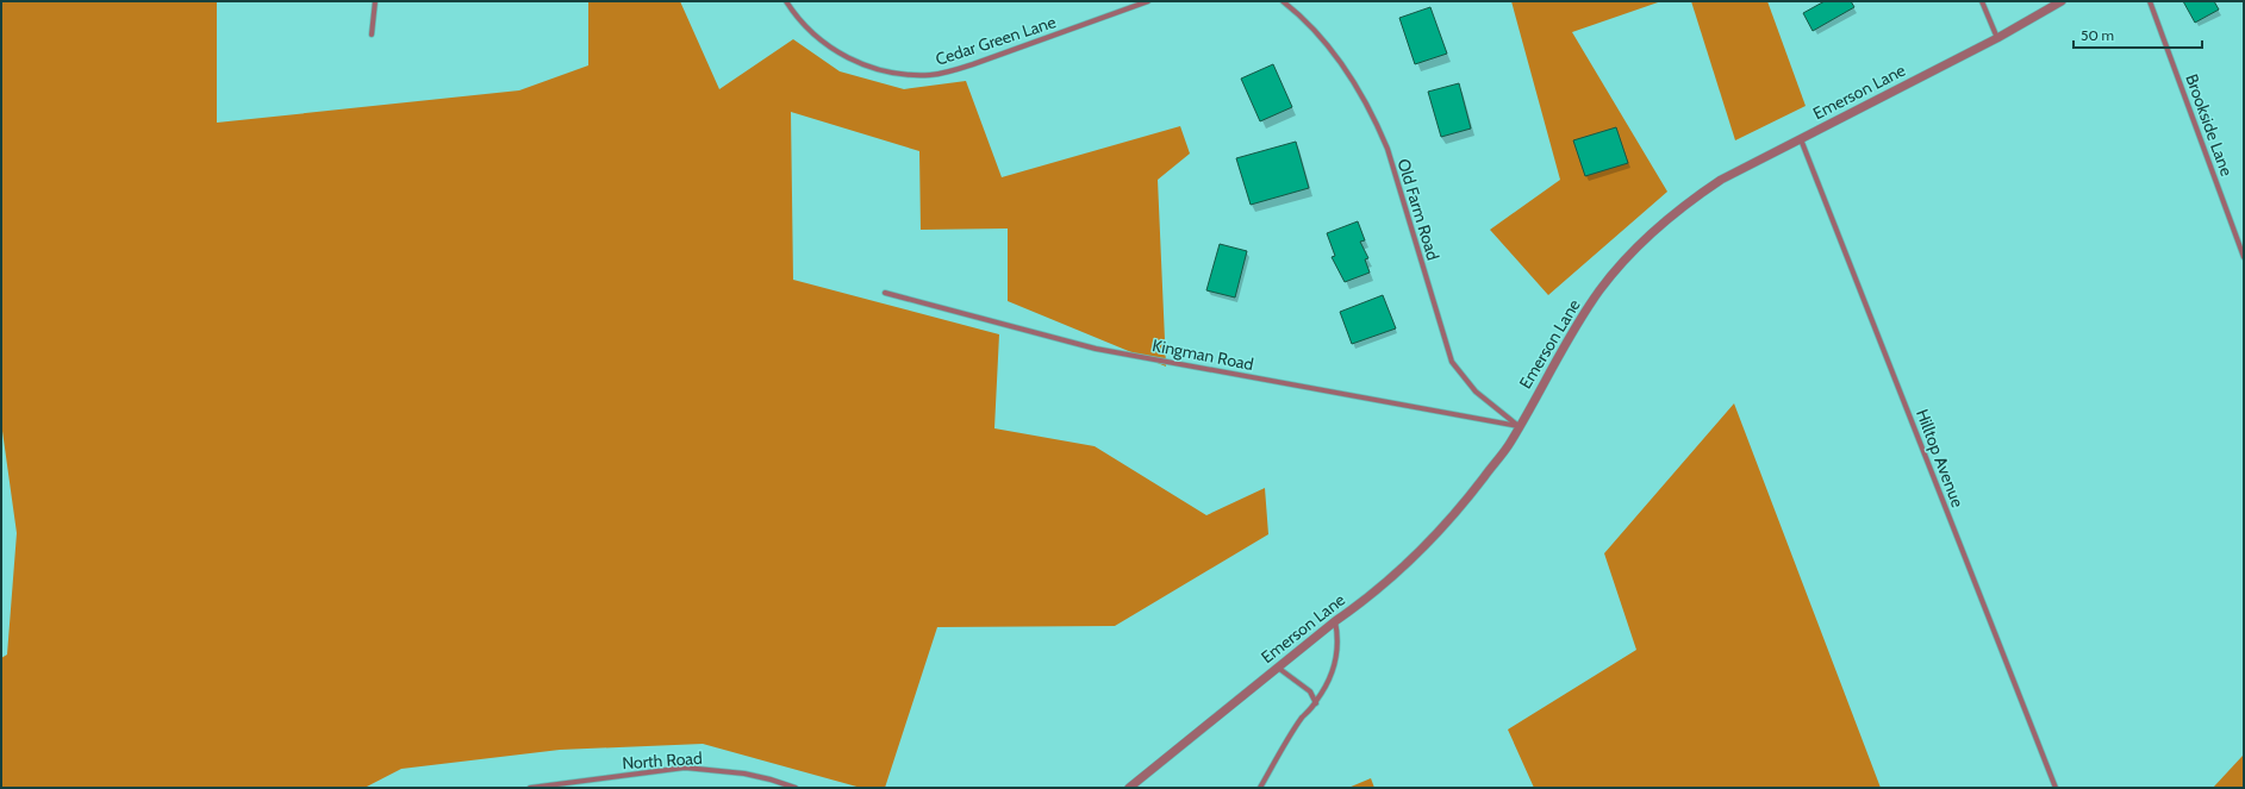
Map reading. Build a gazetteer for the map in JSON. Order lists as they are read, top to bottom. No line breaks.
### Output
{"streets":{"street":["Cedar Green Lane","Emerson Lane","Brookside Lane","Old Farm Road","Kingman Road","Hilltop Avenue","North Road"]},"crossings":[["Emerson Lane","Old Farm Road"],["Emerson Lane","Kingman Road"],["Emerson Lane","Hilltop Avenue"],["Old Farm Road","Kingman Road"]],"scale_bar":"50 m"}
